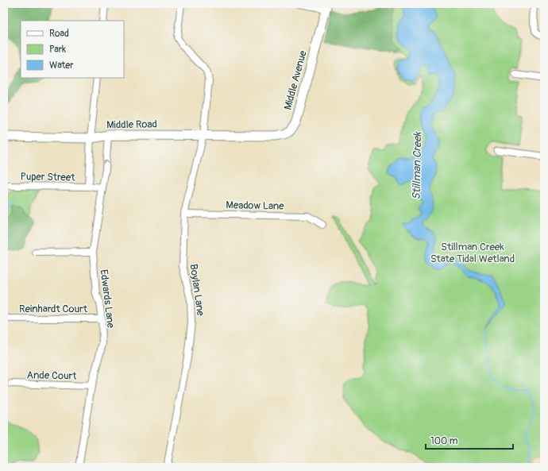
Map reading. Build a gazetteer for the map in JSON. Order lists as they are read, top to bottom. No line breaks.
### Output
{"streets":{"main road":["Middle Avenue","Middle Road"],"street":["Puper Street","Meadow Lane","Boylan Lane","Edwards Lane","Reinhardt Court","Ande Court"]},"crossings":[["Middle Avenue","Middle Road"],["Middle Road","Boylan Lane"],["Middle Road","Edwards Lane"],["Puper Street","Edwards Lane"],["Meadow Lane","Boylan Lane"],["Edwards Lane","Reinhardt Court"],["Edwards Lane","Ande Court"]],"water":["Stillman Creek"],"parks":["Stillman Creek State Tidal Wetland"],"legend":["Road","Park","Water"],"scale_bar":"100 m"}
